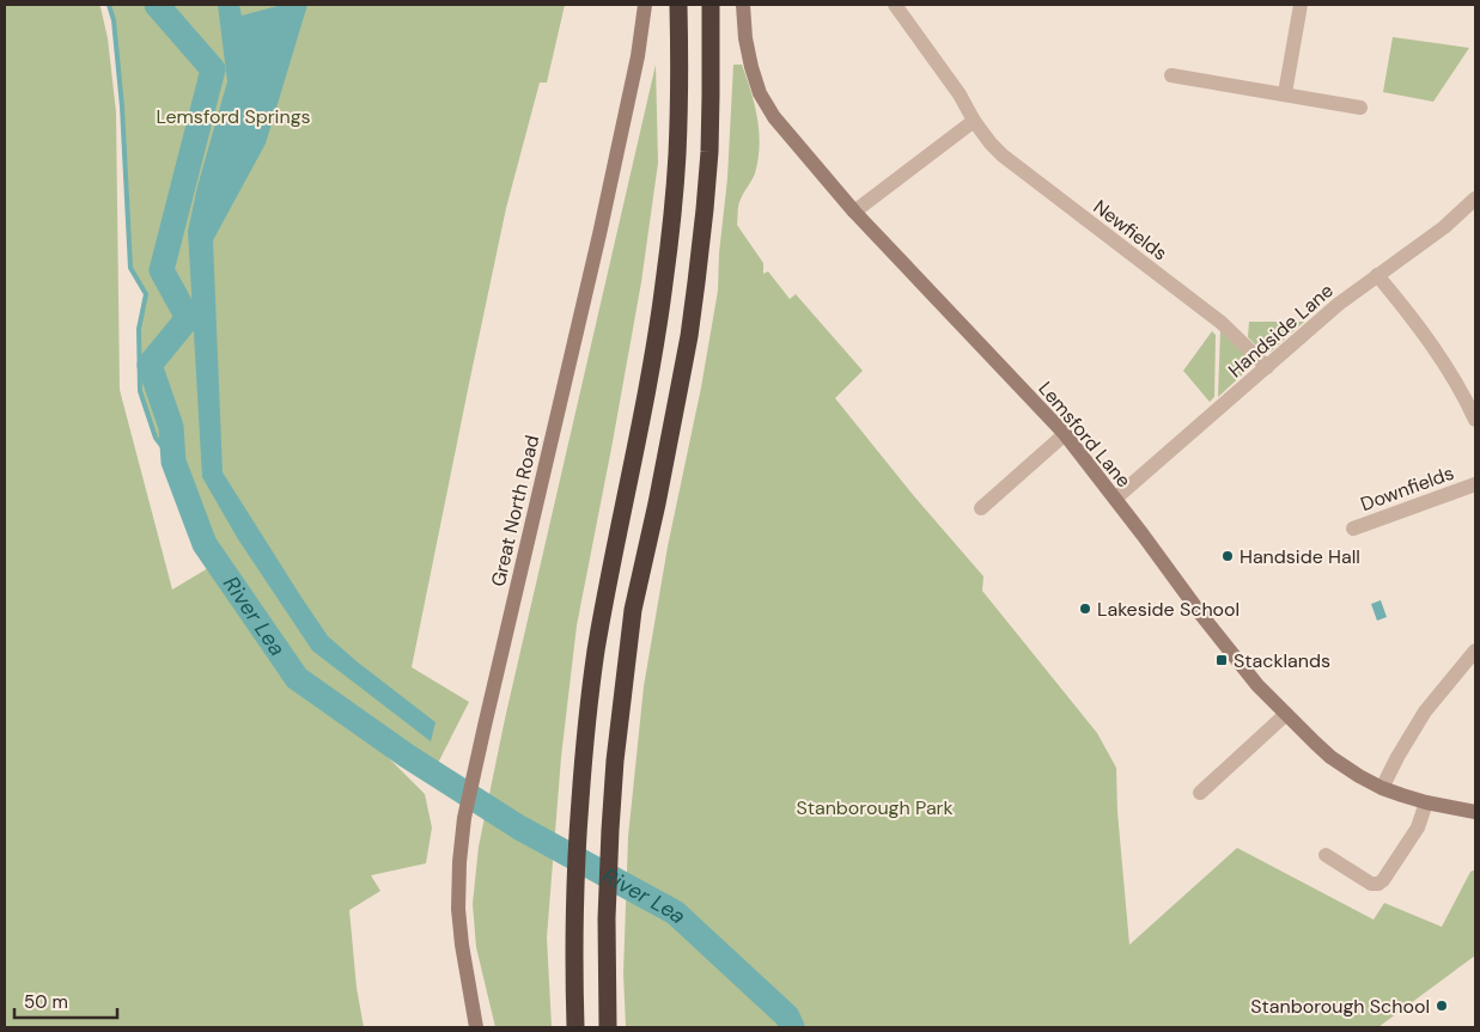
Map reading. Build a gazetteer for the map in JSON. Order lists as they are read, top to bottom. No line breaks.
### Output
{"streets":{"street":["Newfields","Handside Lane","Lemsford Lane","Downfields","Great North Road"]},"crossings":[["Newfields","Handside Lane"],["Handside Lane","Lemsford Lane"]],"water":["River Lea"],"parks":["Lemsford Springs","Stanborough Park"],"places":{"other":["Handside Hall","Lakeside School","Stanborough School"],"transit":["Stacklands"]},"scale_bar":"50 m"}
